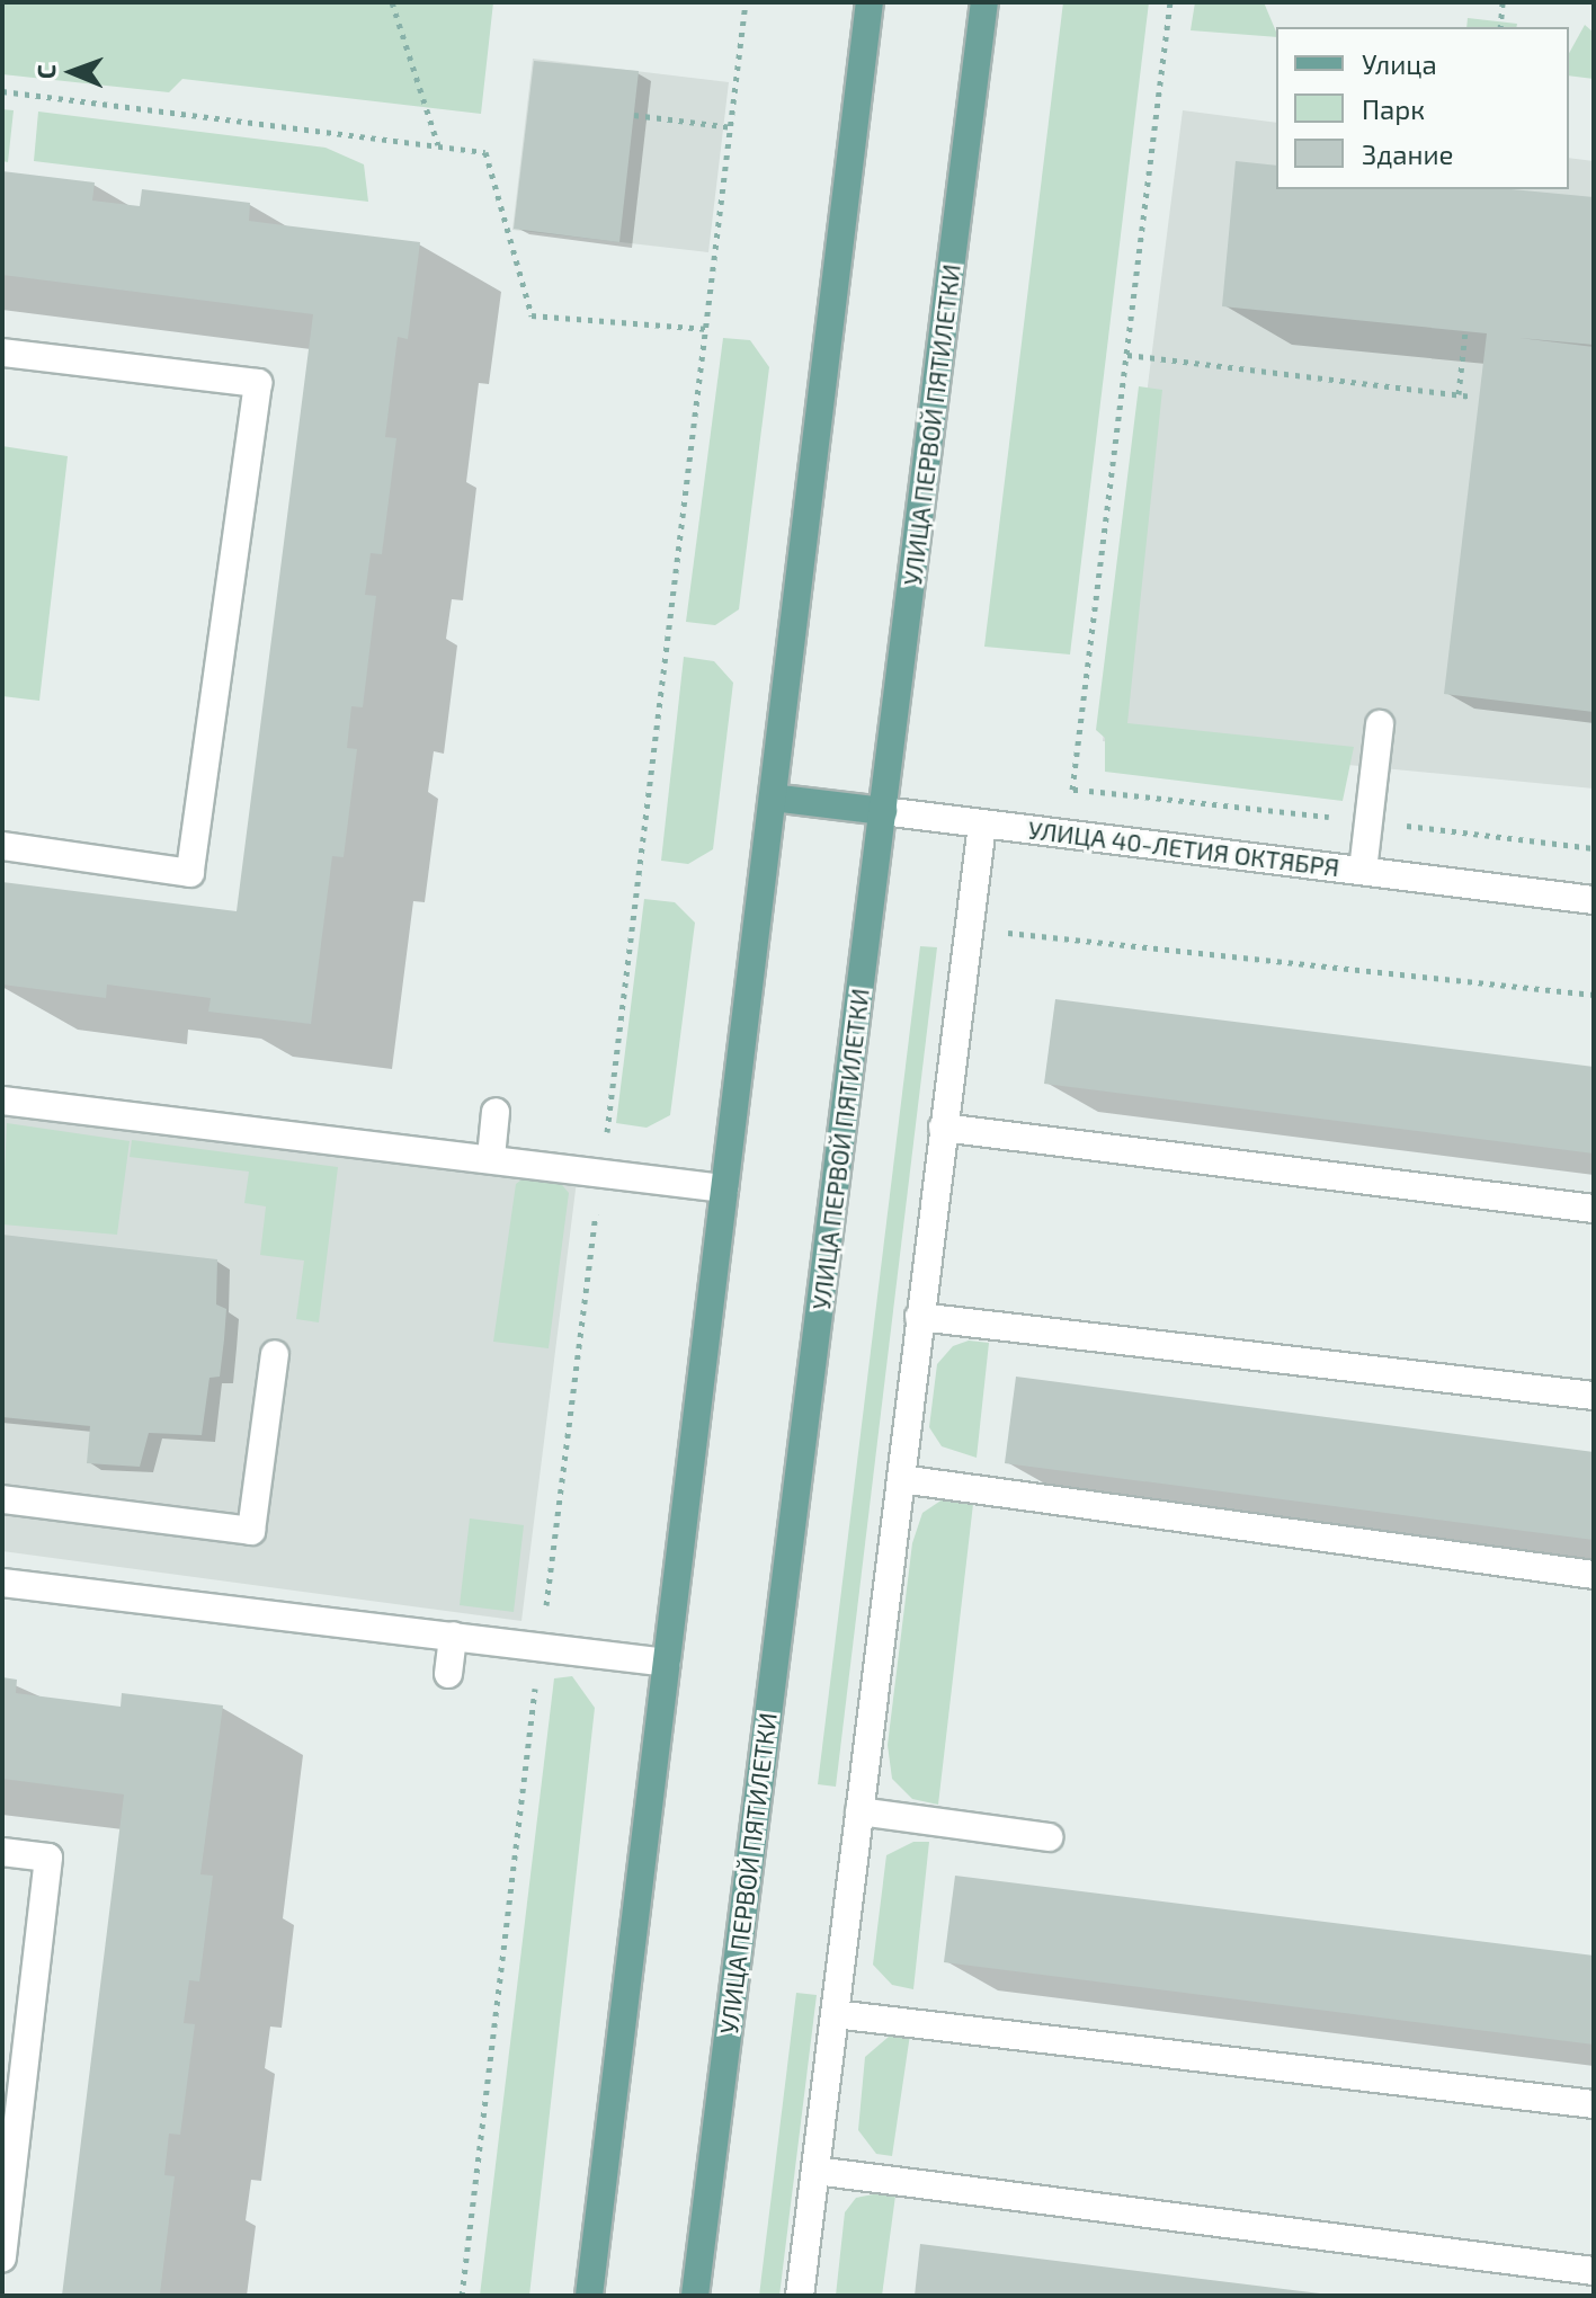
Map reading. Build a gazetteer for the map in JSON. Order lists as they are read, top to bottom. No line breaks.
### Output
{"streets":{"main road":["УЛИЦА ПЕРВОЙ ПЯТИЛЕТКИ","УЛИЦА 40-ЛЕТИЯ ОКТЯБРЯ"]},"crossings":[["УЛИЦА ПЕРВОЙ ПЯТИЛЕТКИ","УЛИЦА 40-ЛЕТИЯ ОКТЯБРЯ"]],"legend":["Улица","Парк","Здание"],"north":"left"}
